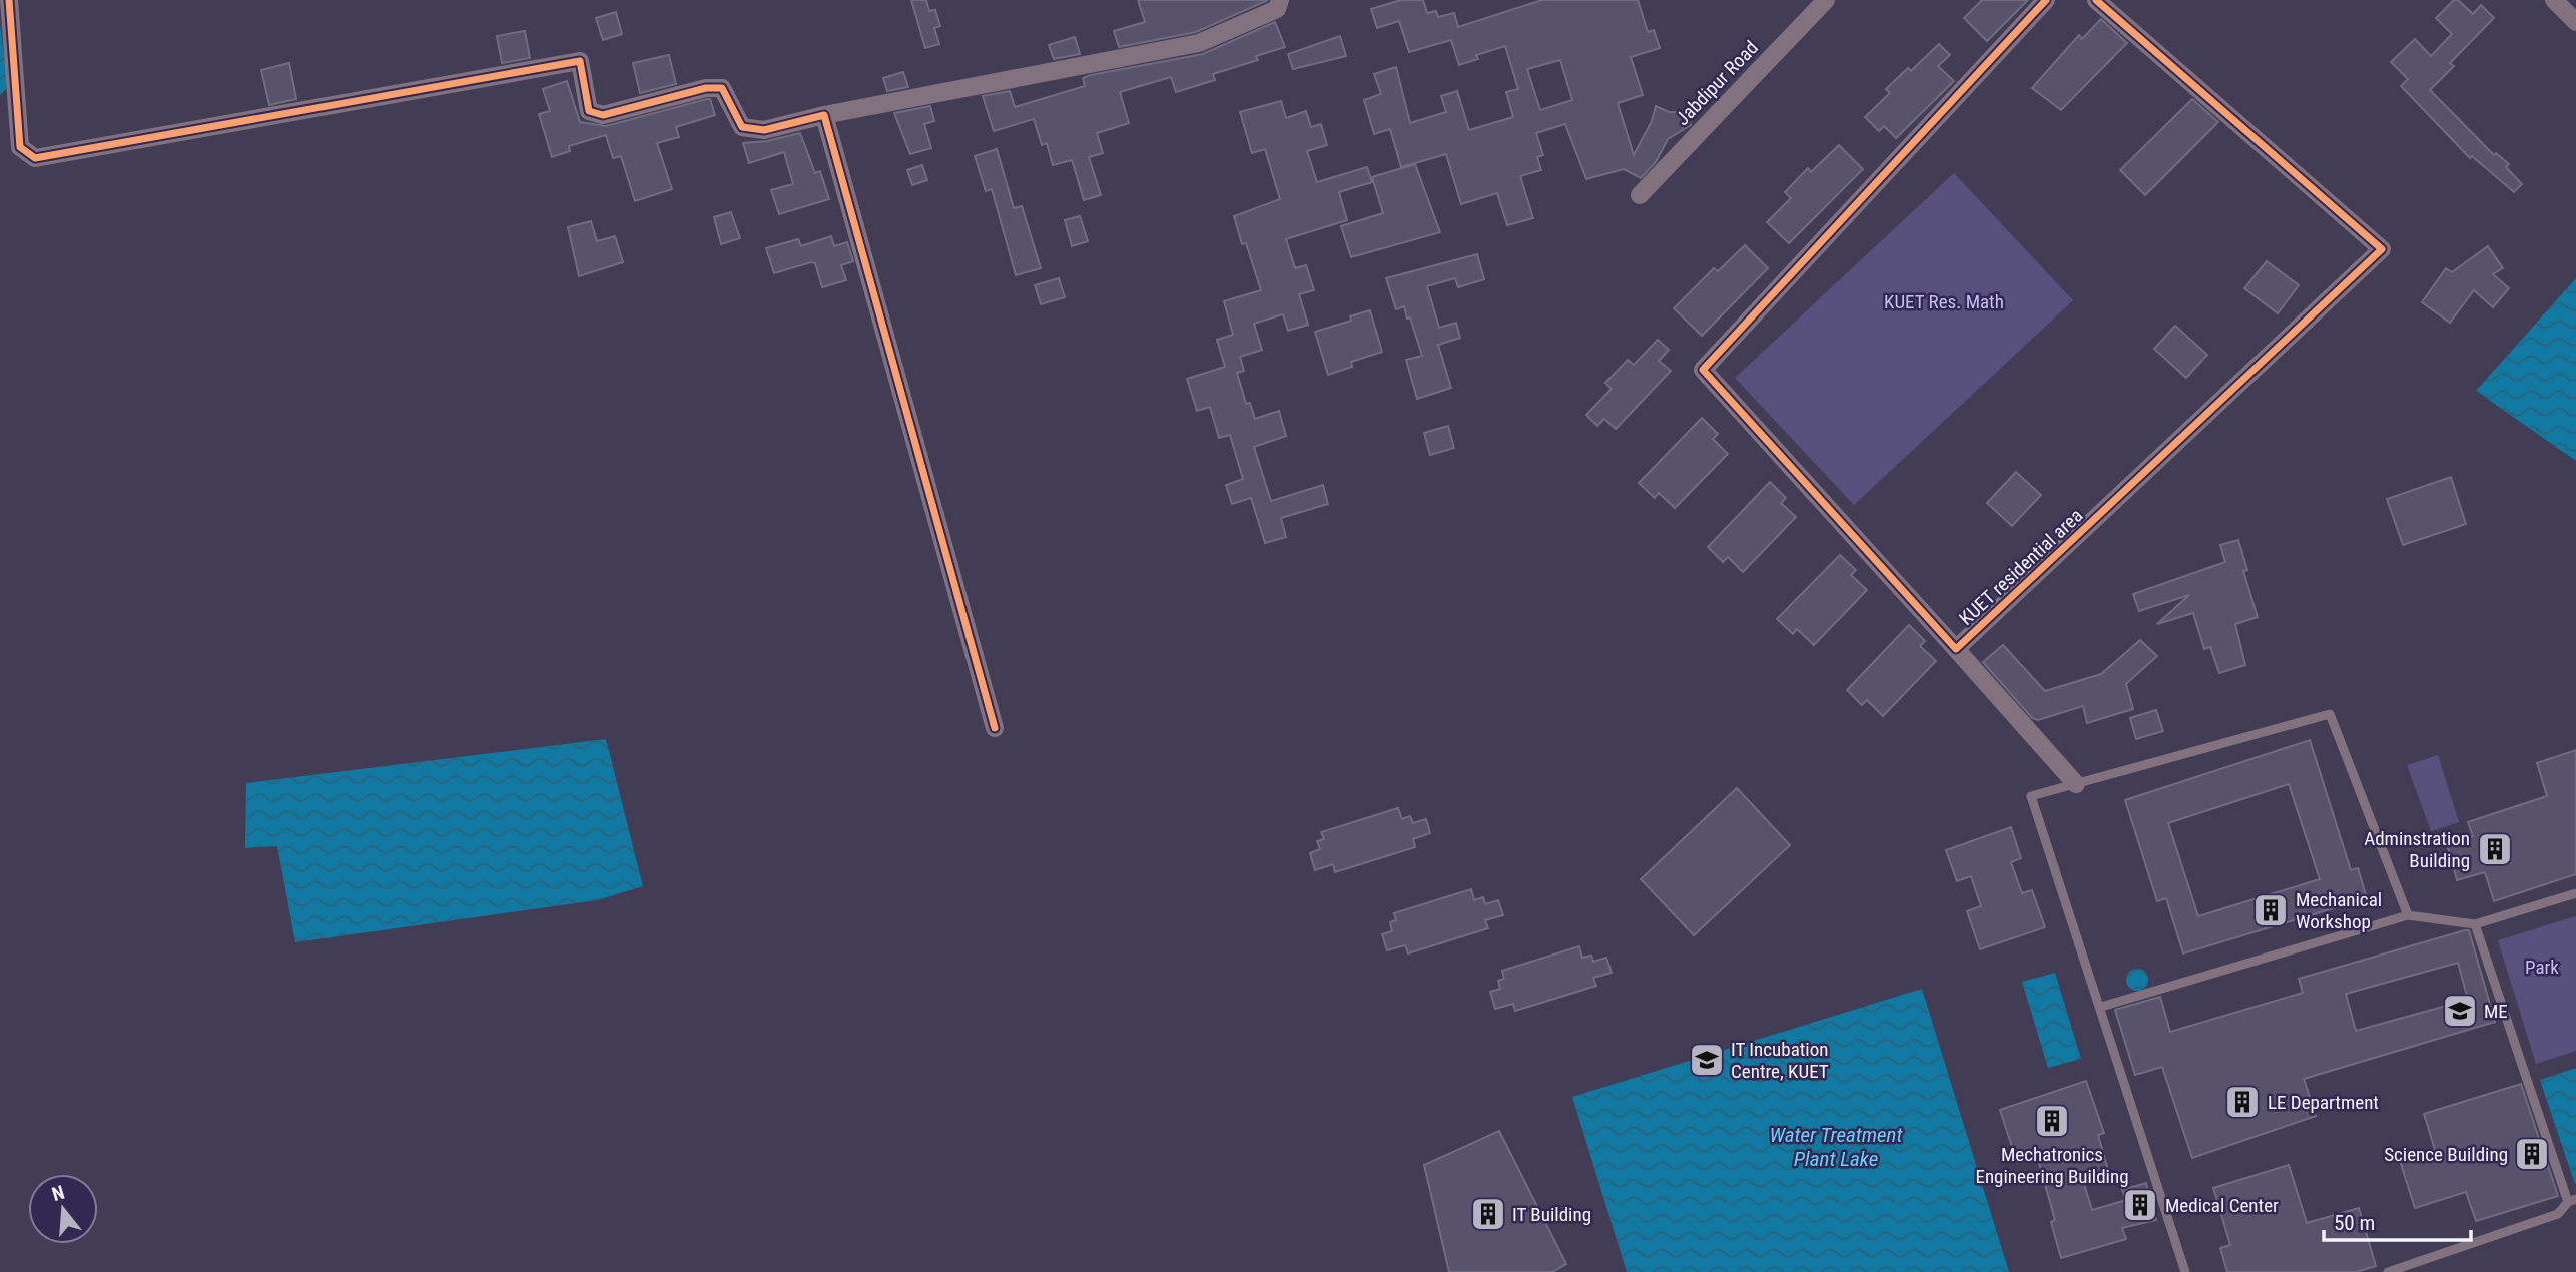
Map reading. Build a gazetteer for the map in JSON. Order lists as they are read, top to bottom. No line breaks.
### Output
{"streets":{"street":["Jabdipur Road","KUET residential area"]},"water":["Water Treatment Plant Lake"],"parks":["KUET Res. Math","Park"],"places":{"building":["Adminstration Building","Mechanical Workshop","LE Department","Mechatronics Engineering Building","Science Building","Medical Center","IT Building"],"school or university":["ME","IT Incubation Centre, KUET"]},"scale_bar":"50 m","north":"top"}
